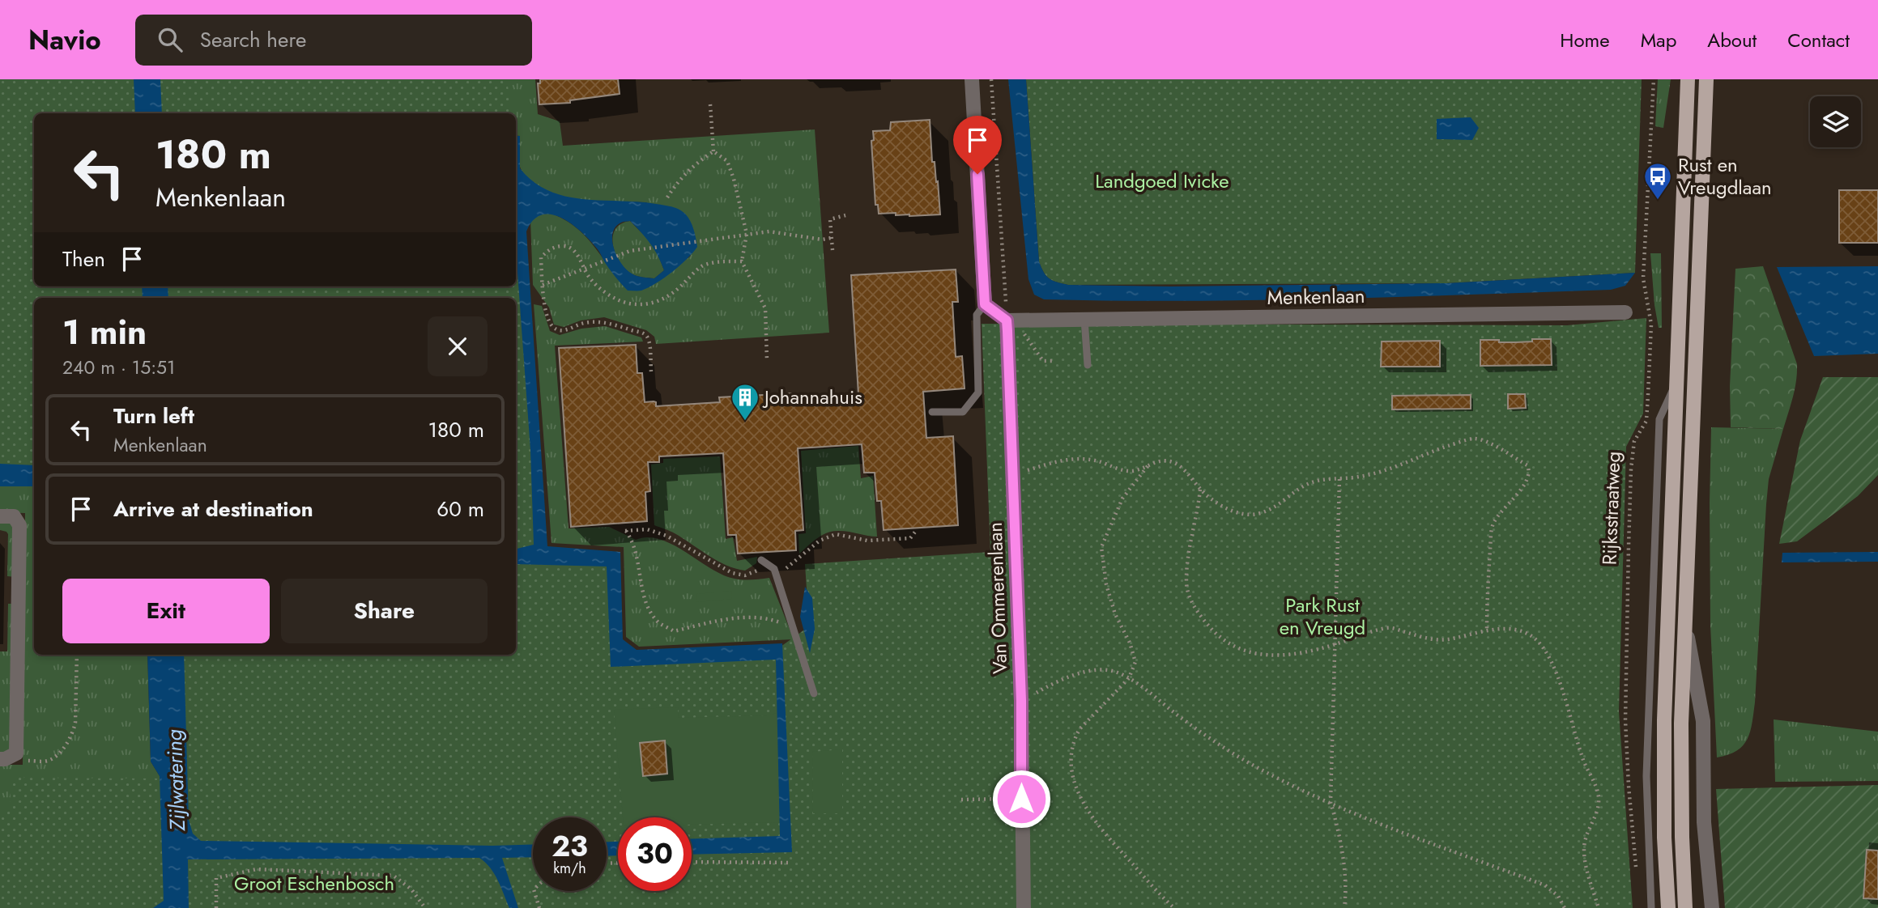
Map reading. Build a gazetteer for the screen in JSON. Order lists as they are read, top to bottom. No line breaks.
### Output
{"streets":{"street":["Menkenlaan","Van Ommerenlaan"],"path":["Rijksstraatweg"]},"crossings":[["Menkenlaan","Van Ommerenlaan"]],"water":["Zijlwatering"],"parks":["Landgoed Ivicke","Park Rust en Vreugd","Groot Eschenbosch"],"places":{"bus stop":["Rust en Vreugdlaan"],"building":["Johannahuis"]},"page":{"header":"Navio","search":"Search here","nav":["Home","Map","About","Contact"],"turn":["180 m","Menkenlaan"],"then":"Then","heading":["1 min","240 m · 15:51"],"list":[{"name":"Turn left","note":"Menkenlaan","value":"180 m"},{"name":"Arrive at destination","value":"60 m"}],"buttons":["Exit","Share"],"speed":"23 km/h","limit":"30"}}
